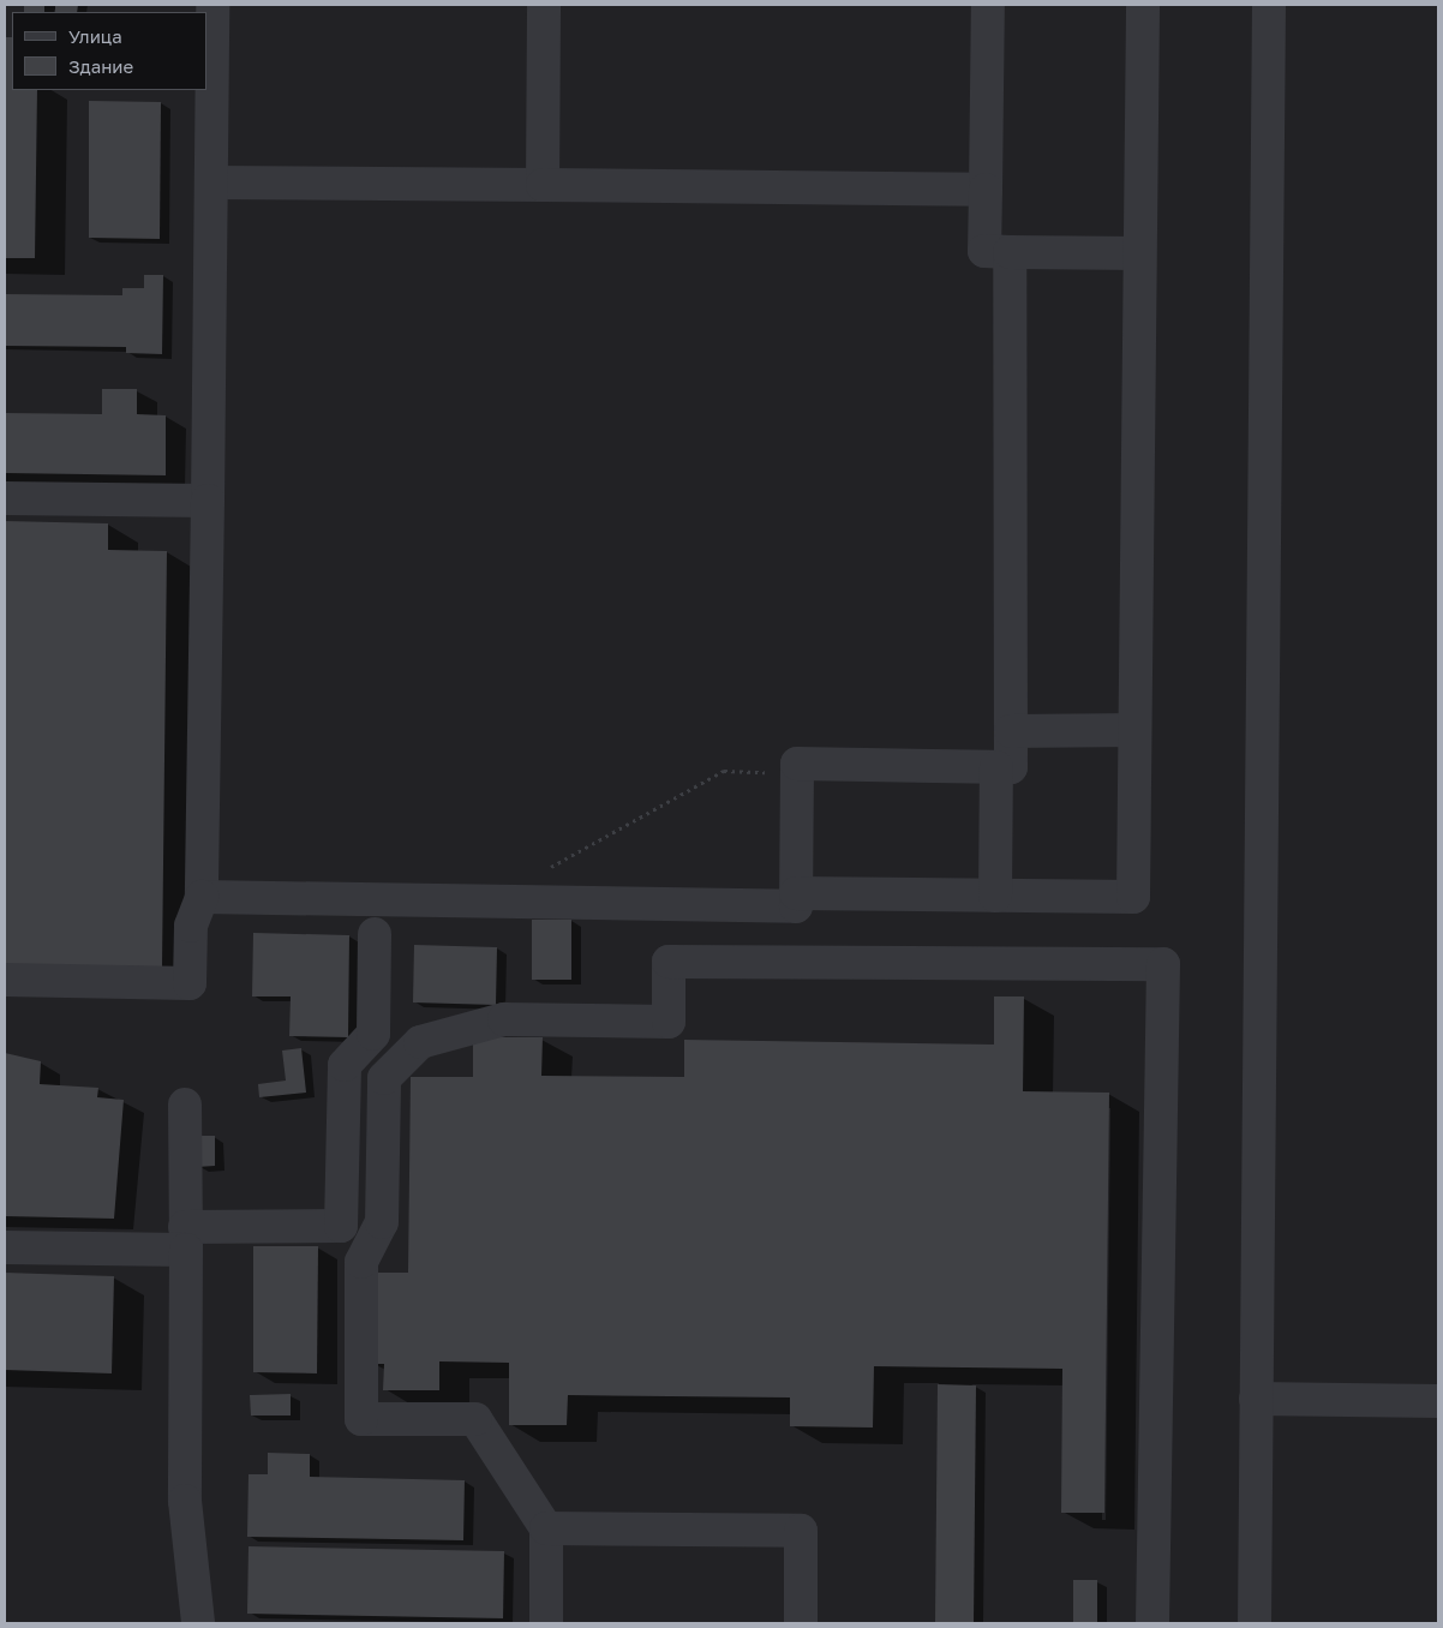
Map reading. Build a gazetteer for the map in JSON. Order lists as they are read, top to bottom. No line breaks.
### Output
{"legend":["Улица","Здание"]}
